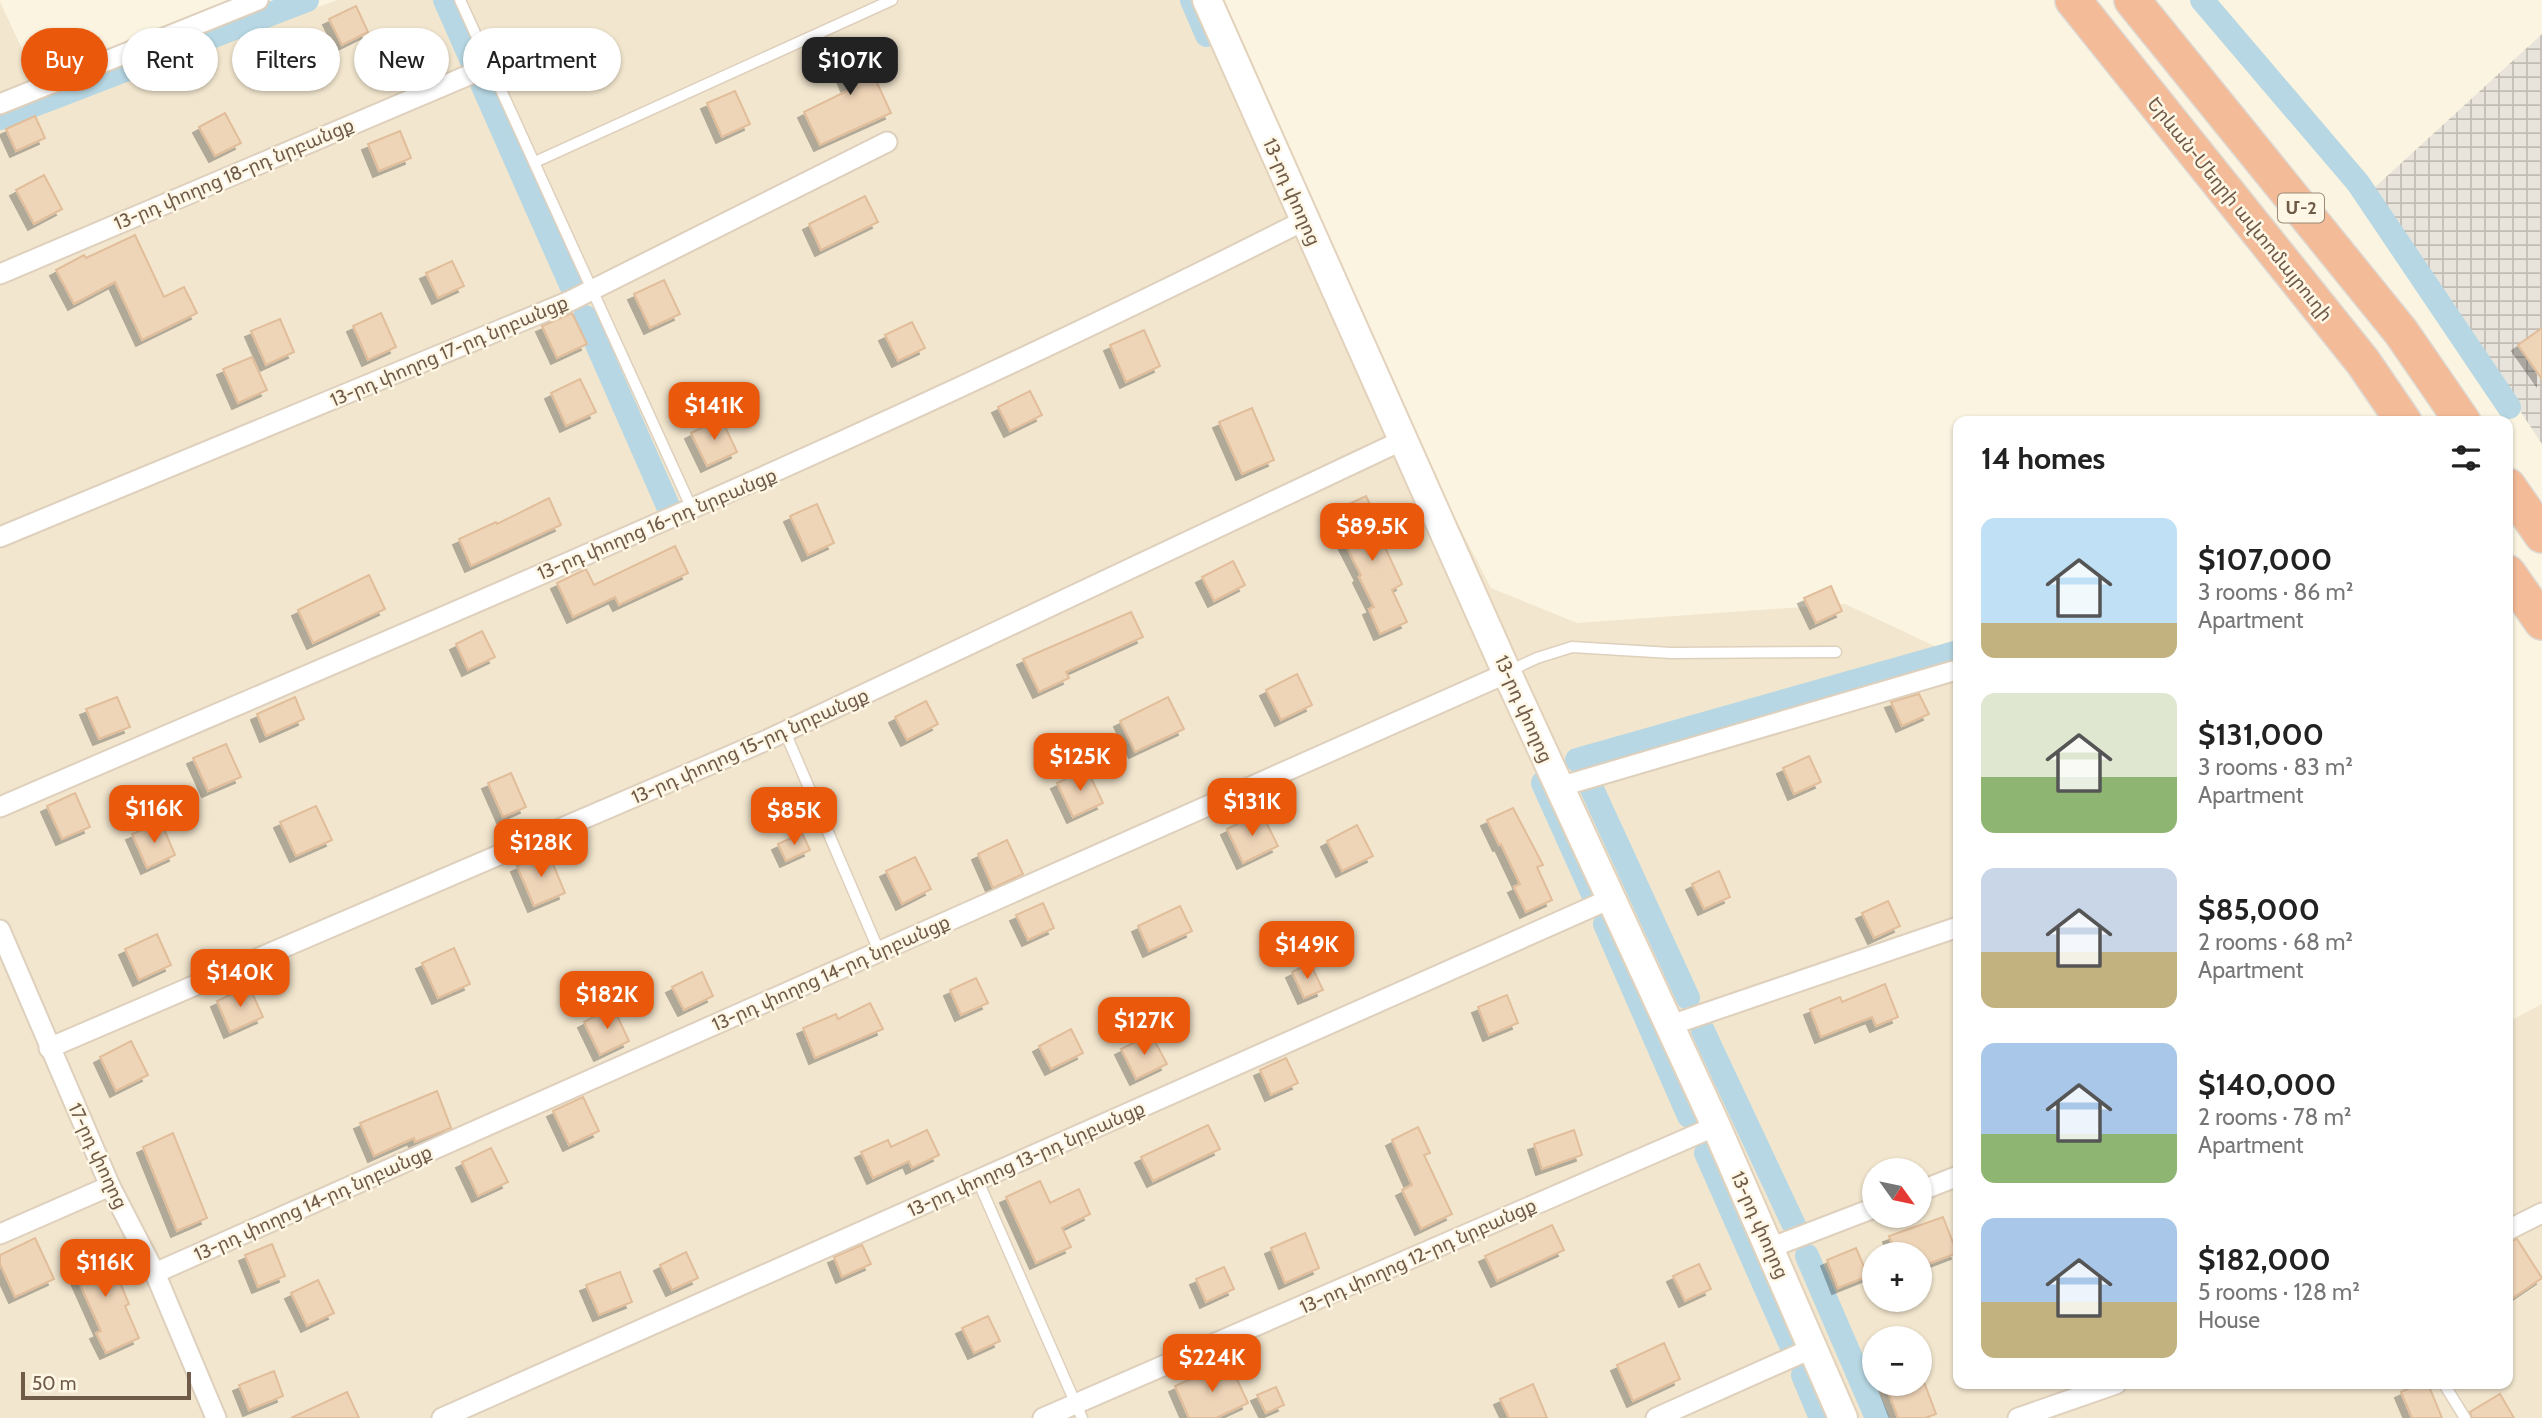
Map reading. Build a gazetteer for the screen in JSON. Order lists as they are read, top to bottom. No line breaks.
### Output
{"streets":{"highway":["Մ-2","Երևան-Մեղրի ավտոմայրուղի"],"street":["13-րդ փողոց 18-րդ նրբանցք","13-րդ փողոց","13-րդ փողոց 17-րդ նրբանցք","13-րդ փողոց 16-րդ նրբանցք","13-րդ փողոց 15-րդ նրբանցք","13-րդ փողոց 14-րդ նրբանցք","17-րդ փողոց","13-րդ փողոց 13-րդ նրբանցք","13-րդ փողոց 12-րդ նրբանցք"]},"crossings":[["13-րդ փողոց","13-րդ փողոց 16-րդ նրբանցք"],["13-րդ փողոց","13-րդ փողոց 15-րդ նրբանցք"],["13-րդ փողոց","13-րդ փողոց 14-րդ նրբանցք"],["13-րդ փողոց","13-րդ փողոց 13-րդ նրբանցք"],["13-րդ փողոց","13-րդ փողոց 12-րդ նրբանցք"],["13-րդ փողոց 15-րդ նրբանցք","17-րդ փողոց"],["13-րդ փողոց 14-րդ նրբանցք","17-րդ փողոց"]],"scale_bar":"50 m","north":"bottom right","page":{"chip":["Buy","Rent","Filters","New","Apartment"],"price":["$107K","$141K","$89.5K","$125K","$131K","$116K","$85K","$128K","$149K","$140K","$182K","$127K","$116K","$224K"],"heading":"14 homes","list":[{"name":"$107,000","note":"3 rooms · 86 m² · Apartment"},{"name":"$131,000","note":"3 rooms · 83 m² · Apartment"},{"name":"$85,000","note":"2 rooms · 68 m² · Apartment"},{"name":"$140,000","note":"2 rooms · 78 m² · Apartment"},{"name":"$182,000","note":"5 rooms · 128 m² · House"}],"map_buttons":["+","−"],"scale":"50 m"}}
